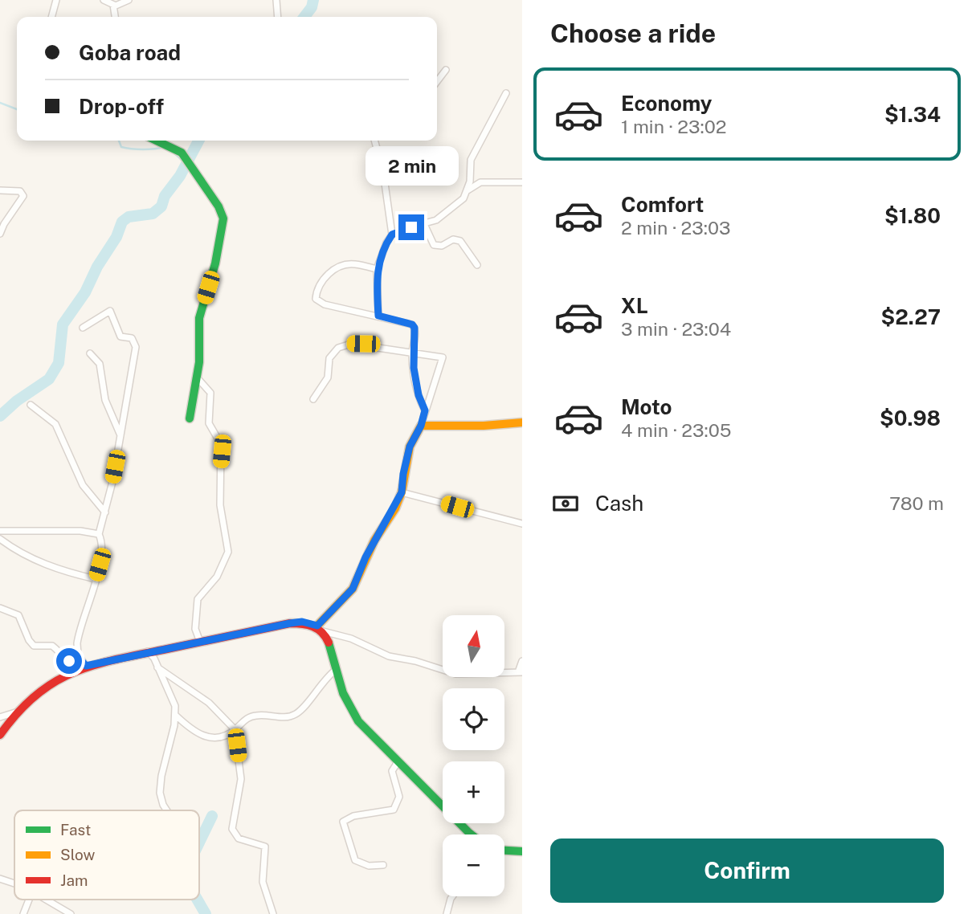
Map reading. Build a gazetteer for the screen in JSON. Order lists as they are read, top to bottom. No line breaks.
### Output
{"legend":["Fast","Slow","Jam"],"north":"top","page":{"heading":"Choose a ride","banner":["Goba road","Drop-off"],"list":[{"name":"Economy","note":"1 min · 23:02","value":"$1.34"},{"name":"Comfort","note":"2 min · 23:03","value":"$1.80"},{"name":"XL","note":"3 min · 23:04","value":"$2.27"},{"name":"Moto","note":"4 min · 23:05","value":"$0.98"}],"bubble":"2 min","pay":["Cash","780 m"],"map_buttons":["+","−"],"buttons":"Confirm"}}
